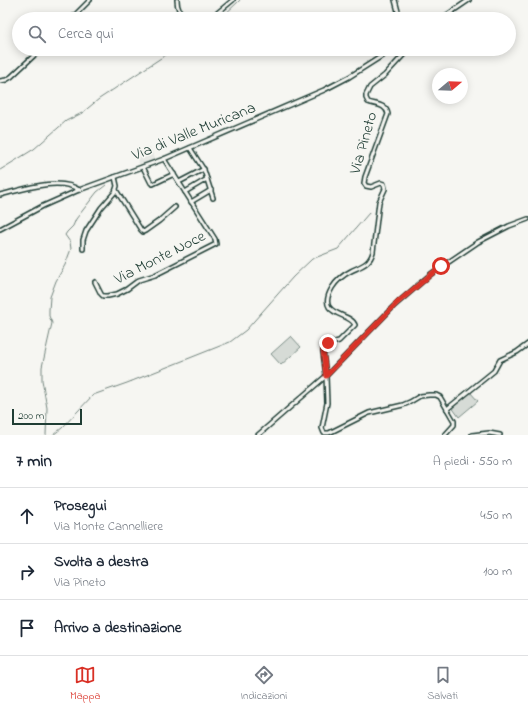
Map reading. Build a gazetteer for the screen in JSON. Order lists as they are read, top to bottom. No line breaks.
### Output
{"streets":{"street":["Via di Valle Muricana","Via Pineto","Via Monte Noce"]},"crossings":[["Via di Valle Muricana","Via Monte Noce"]],"scale_bar":"200 m","north":"right","page":{"search":"Cerca qui","scale":"200 m","heading":["7 min","A piedi · 550 m"],"list":[["Prosegui","Via Monte Cannelliere","450 m"],["Svolta a destra","Via Pineto","100 m"],"Arrivo a destinazione"],"nav":["Mappa","Indicazioni","Salvati"]}}
